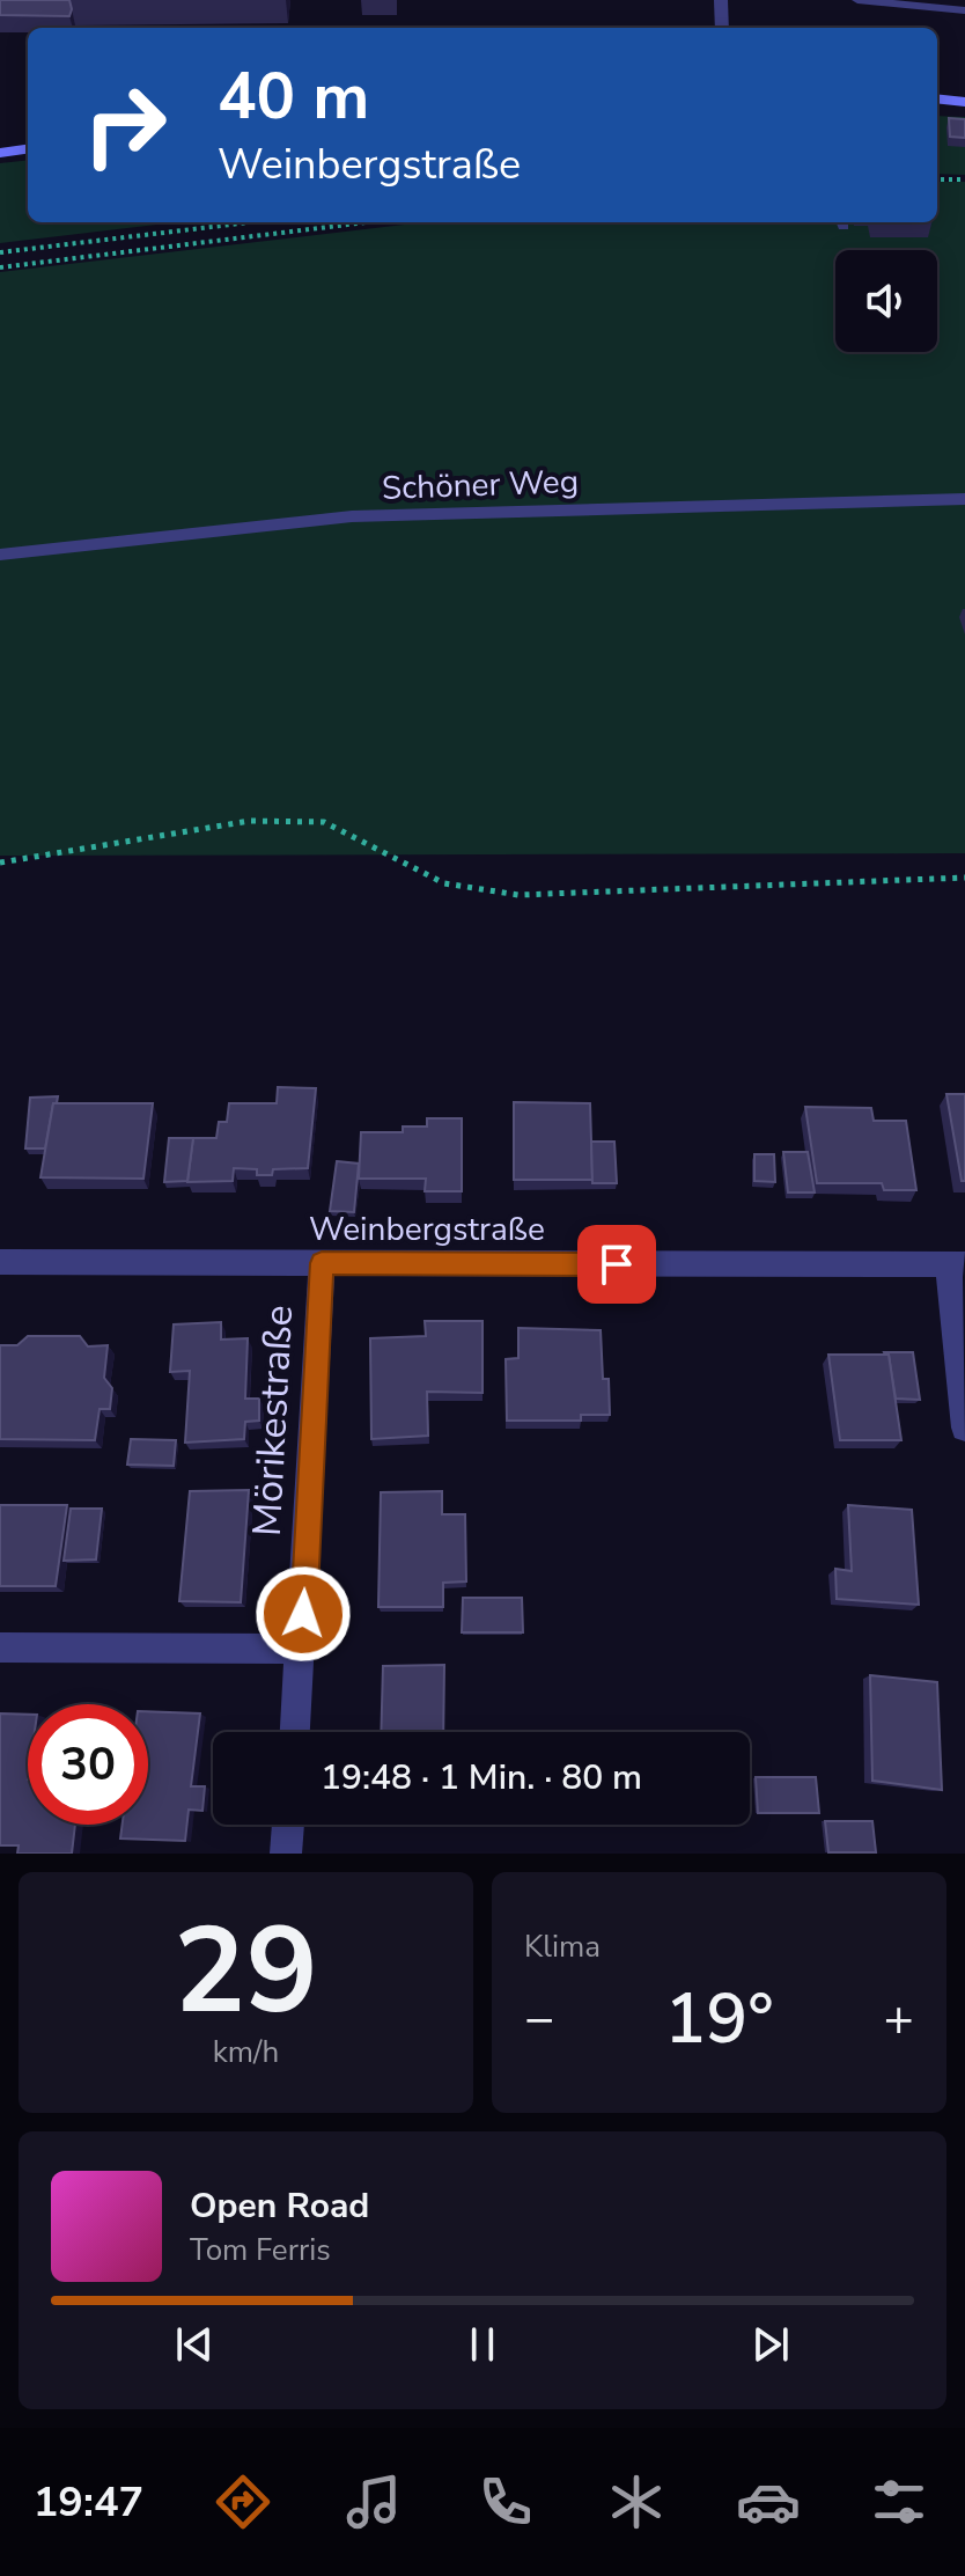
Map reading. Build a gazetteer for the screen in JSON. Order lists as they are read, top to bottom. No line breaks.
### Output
{"streets":{"street":["Weinbergstraße","Mörikestraße"],"lane":["Schöner Weg"]},"crossings":[["Weinbergstraße","Mörikestraße"]],"page":{"turn":["40 m","Weinbergstraße"],"limit":"30","trip":"19:48 · 1 Min. · 80 m","tile":[["29","km/h"],"Klima"],"heat":["−","19°","+"],"song":["Open Road","Tom Ferris"],"tabs":"19:47"}}
